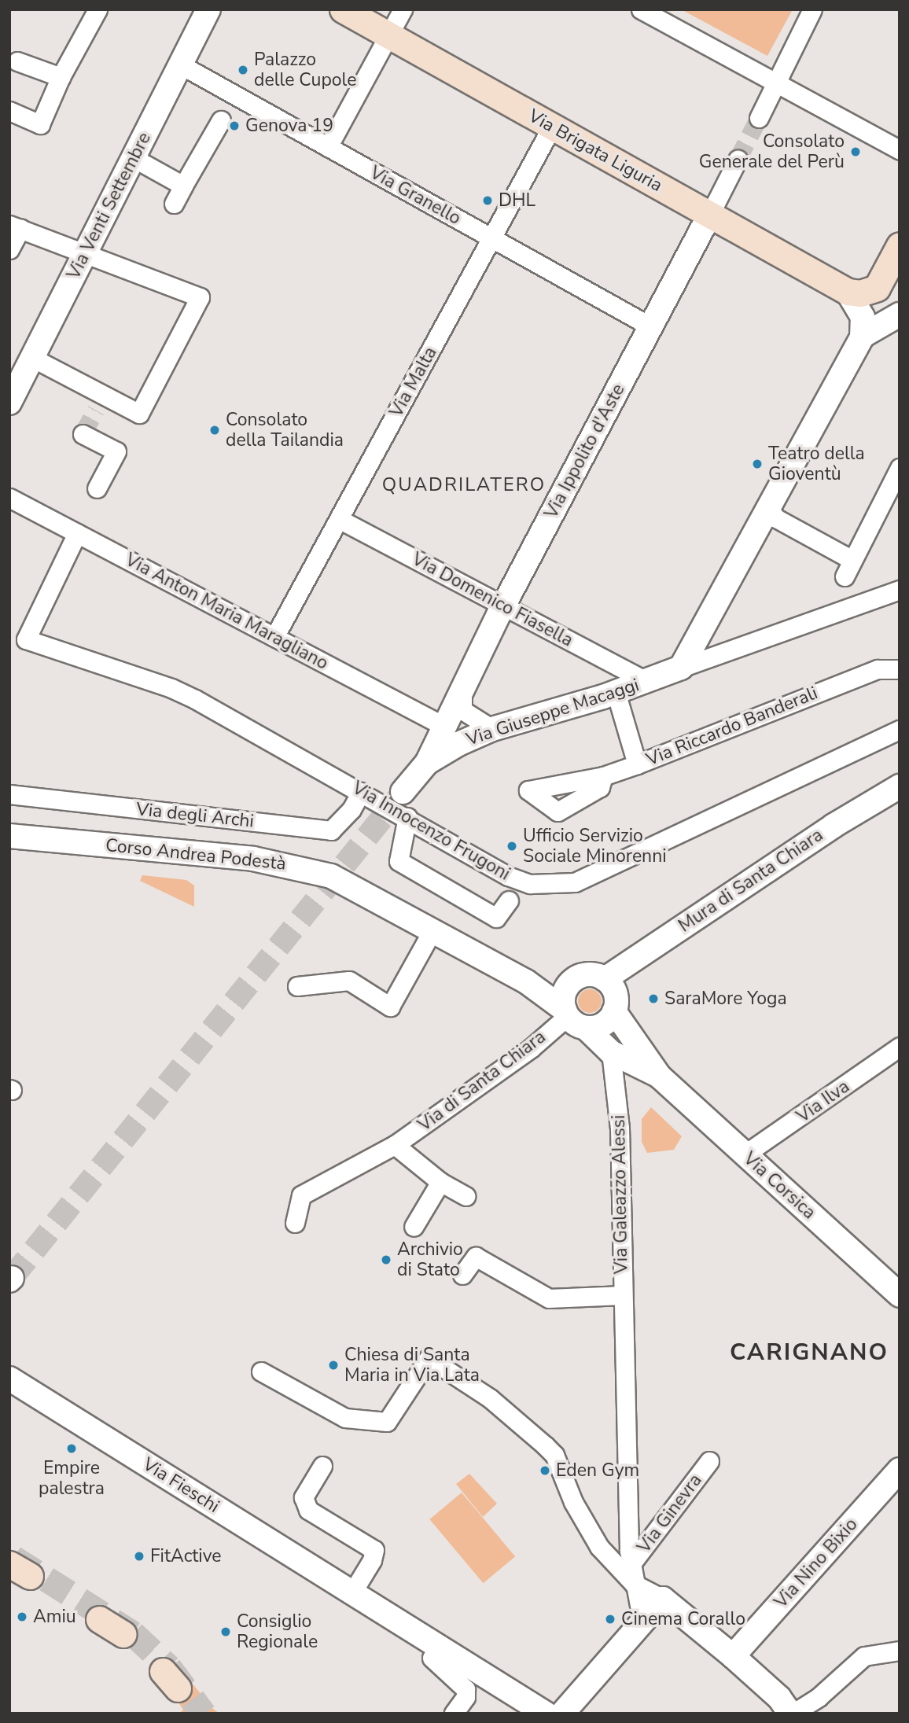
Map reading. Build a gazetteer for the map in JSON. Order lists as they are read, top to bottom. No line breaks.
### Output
{"streets":{"main road":["Via Brigata Liguria"],"street":["Via Granello","Via Venti Settembre","Via Malta","Via Ippolito d'Aste","Via Domenico Fiasella","Via Anton Maria Maragliano","Via Giuseppe Macaggi","Via Riccardo Banderali","Via degli Archi","Via Innocenzo Frugoni","Corso Andrea Podestà","Mura di Santa Chiara","Via di Santa Chiara","Via Ilva","Via Corsica","Via Galeazzo Alessi","Via Fieschi","Via Ginevra","Via Nino Bixio"]},"crossings":[["Via Brigata Liguria","Via Malta"],["Via Brigata Liguria","Via Ippolito d'Aste"],["Via Granello","Via Venti Settembre"],["Via Granello","Via Malta"],["Via Granello","Via Ippolito d'Aste"],["Via Malta","Via Domenico Fiasella"],["Via Malta","Via Anton Maria Maragliano"],["Via Ippolito d'Aste","Via Domenico Fiasella"],["Via Ippolito d'Aste","Via Anton Maria Maragliano"],["Via Ippolito d'Aste","Via Giuseppe Macaggi"],["Via Domenico Fiasella","Via Giuseppe Macaggi"],["Via Anton Maria Maragliano","Via Innocenzo Frugoni"],["Via Giuseppe Macaggi","Via Riccardo Banderali"],["Via degli Archi","Via Innocenzo Frugoni"],["Corso Andrea Podestà","Mura di Santa Chiara"],["Corso Andrea Podestà","Via di Santa Chiara"],["Corso Andrea Podestà","Via Corsica"],["Corso Andrea Podestà","Via Galeazzo Alessi"],["Mura di Santa Chiara","Via di Santa Chiara"],["Via Ilva","Via Corsica"],["Via Galeazzo Alessi","Via Ginevra"]],"districts":["QUADRILATERO","CARIGNANO"],"places":["Palazzo delle Cupole","Genova 19","Consolato Generale del Perù","DHL","Consolato della Tailandia","Teatro della Gioventù","Ufficio Servizio Sociale Minorenni","SaraMore Yoga","Archivio di Stato","Chiesa di Santa Maria in Via Lata","Empire palestra","Eden Gym","FitActive","Amiu","Cinema Corallo","Consiglio Regionale"]}
